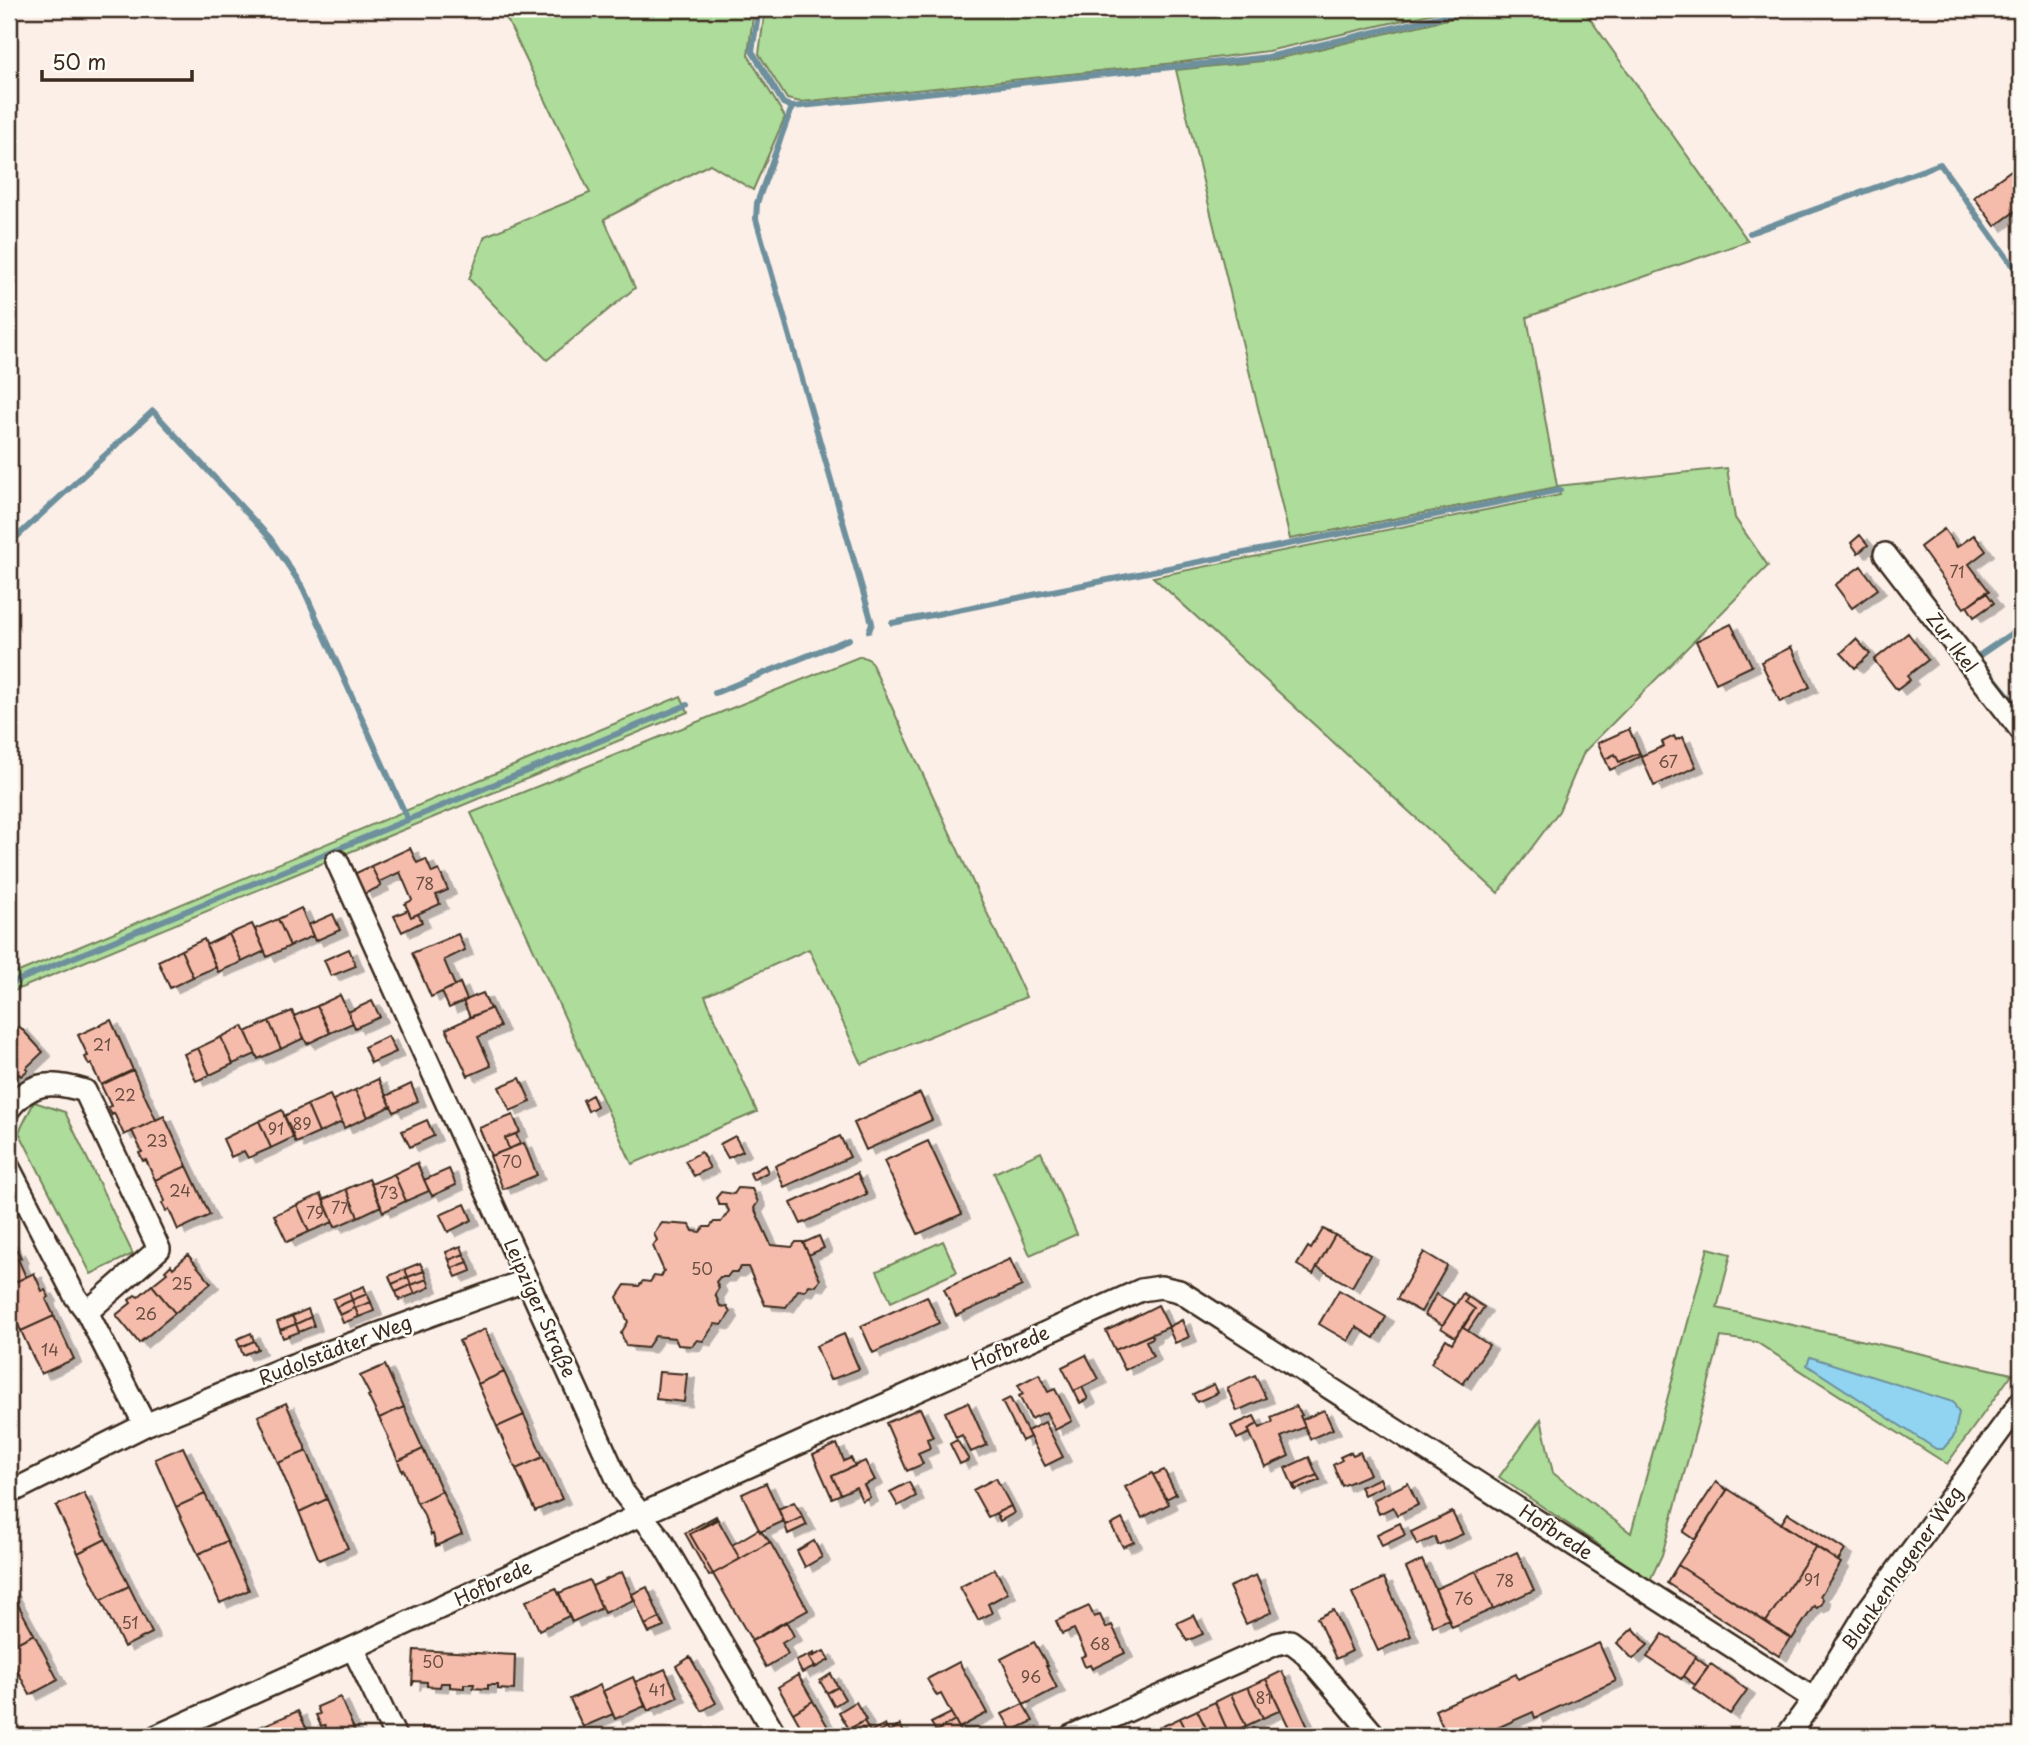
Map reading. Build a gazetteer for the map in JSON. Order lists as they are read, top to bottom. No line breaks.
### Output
{"streets":{"street":["Zur Ikel","Leipziger Straße","Hofbrede","Rudolstädter Weg","Blankenhagener Weg"]},"crossings":[["Leipziger Straße","Hofbrede"],["Leipziger Straße","Rudolstädter Weg"],["Hofbrede","Blankenhagener Weg"]],"house_numbers":["71","67","78","21","22","89","91","23","70","24","73","77","79","50","25","26","14","91","78","76","51","68","50","96","41","81"],"scale_bar":"50 m"}
